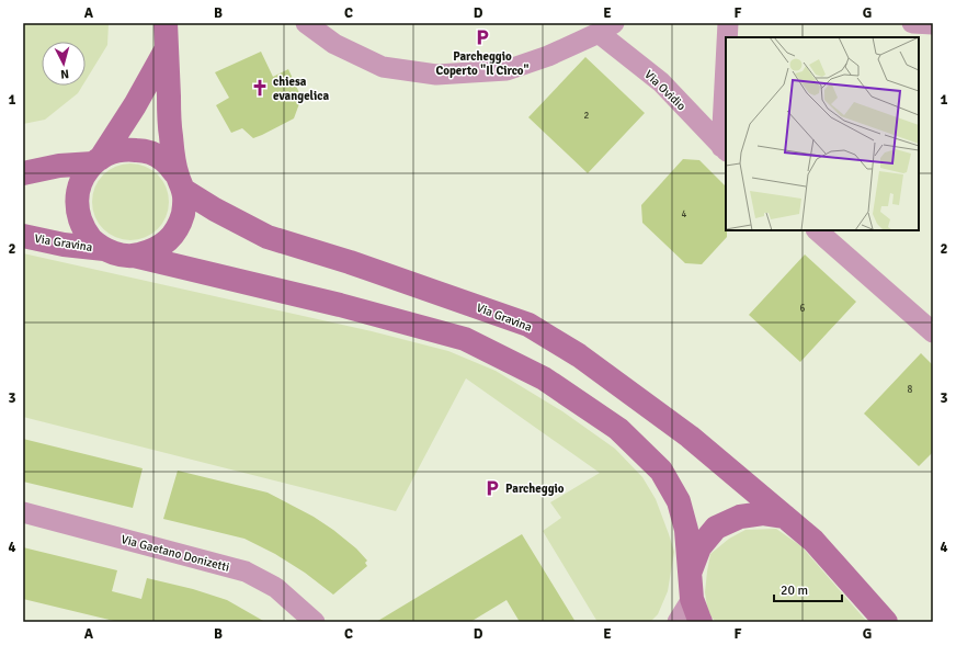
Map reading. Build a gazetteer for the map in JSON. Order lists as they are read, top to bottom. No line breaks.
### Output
{"streets":{"main road":["Via Gravina"],"street":["Via Ovidio","Via Gaetano Donizetti"]},"places":{"parking":["Parcheggio Coperto \"Il Circo\"","Parcheggio"],"church":["chiesa evangelica"]},"house_numbers":["2","4","6","8"],"scale_bar":"20 m","north":"bottom","grid":{"columns":["A","B","C","D","E","F","G"],"rows":["1","2","3","4"]}}
